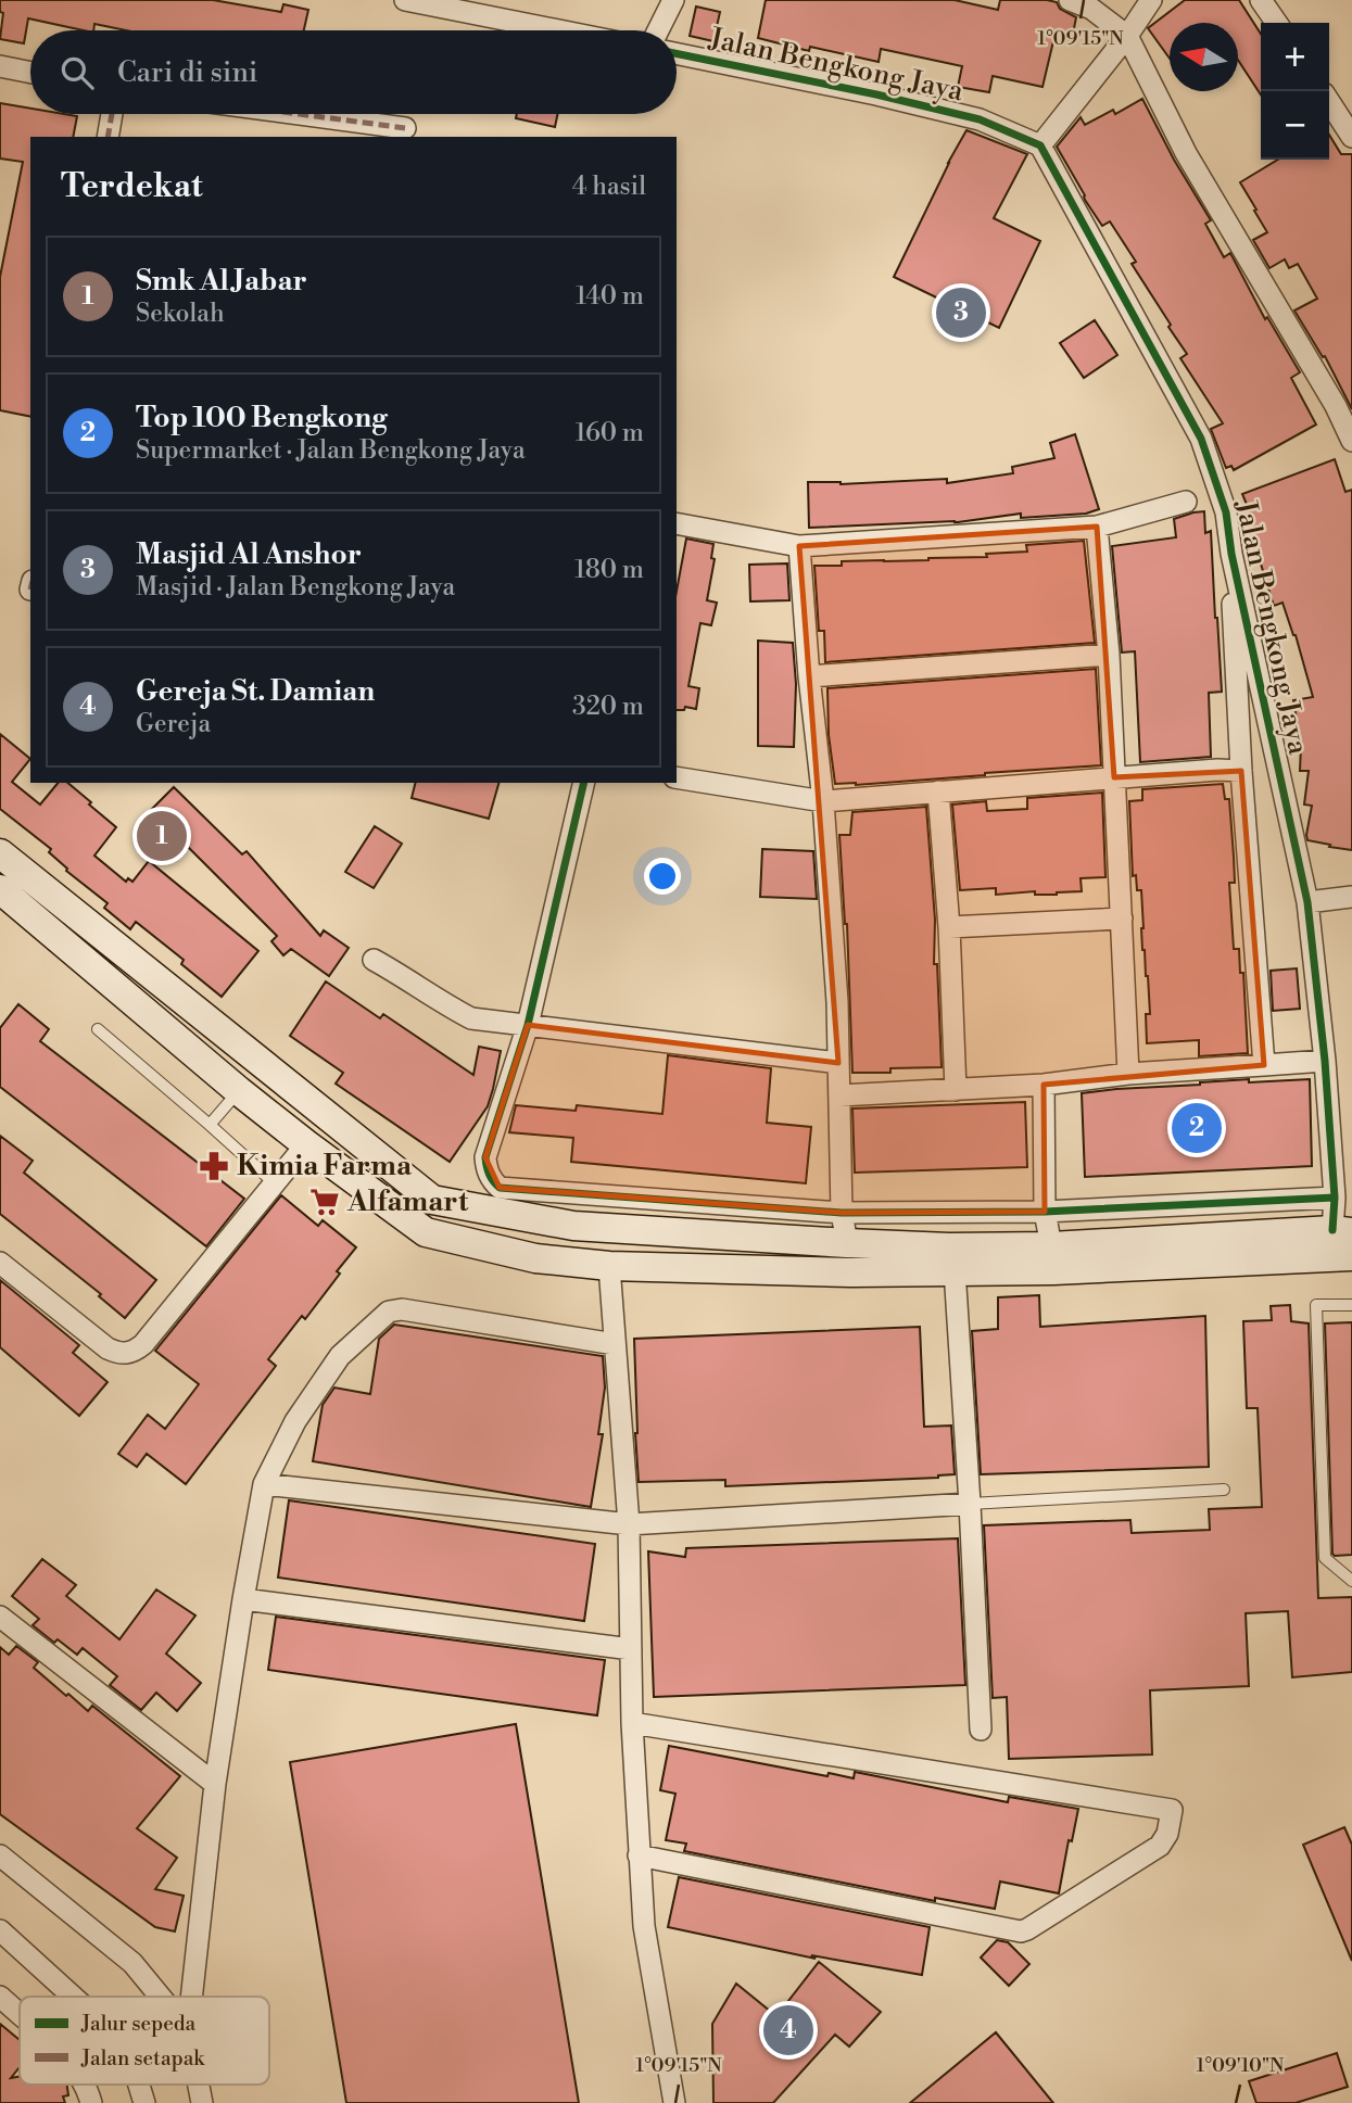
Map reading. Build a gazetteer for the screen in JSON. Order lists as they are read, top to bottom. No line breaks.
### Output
{"streets":{"street":["Jalan Bengkong Jaya"]},"places":{"pharmacy":["Kimia Farma"],"supermarket":["Alfamart"]},"legend":["Jalur sepeda","Jalan setapak"],"north":"left","page":{"map_buttons":["+","−"],"search":"Cari di sini","heading":["Terdekat","4 hasil"],"list":[{"mark":"1","name":"Smk Al Jabar","note":"Sekolah","value":"140 m"},{"mark":"2","name":"Top 100 Bengkong","note":"Supermarket · Jalan Bengkong Jaya","value":"160 m"},{"mark":"3","name":"Masjid Al Anshor","note":"Masjid · Jalan Bengkong Jaya","value":"180 m"},{"mark":"4","name":"Gereja St. Damian","note":"Gereja","value":"320 m"}],"pins":["3","1","2","4"]},"coordinates":["1°09'15\"N","1°09'10\"N"]}
